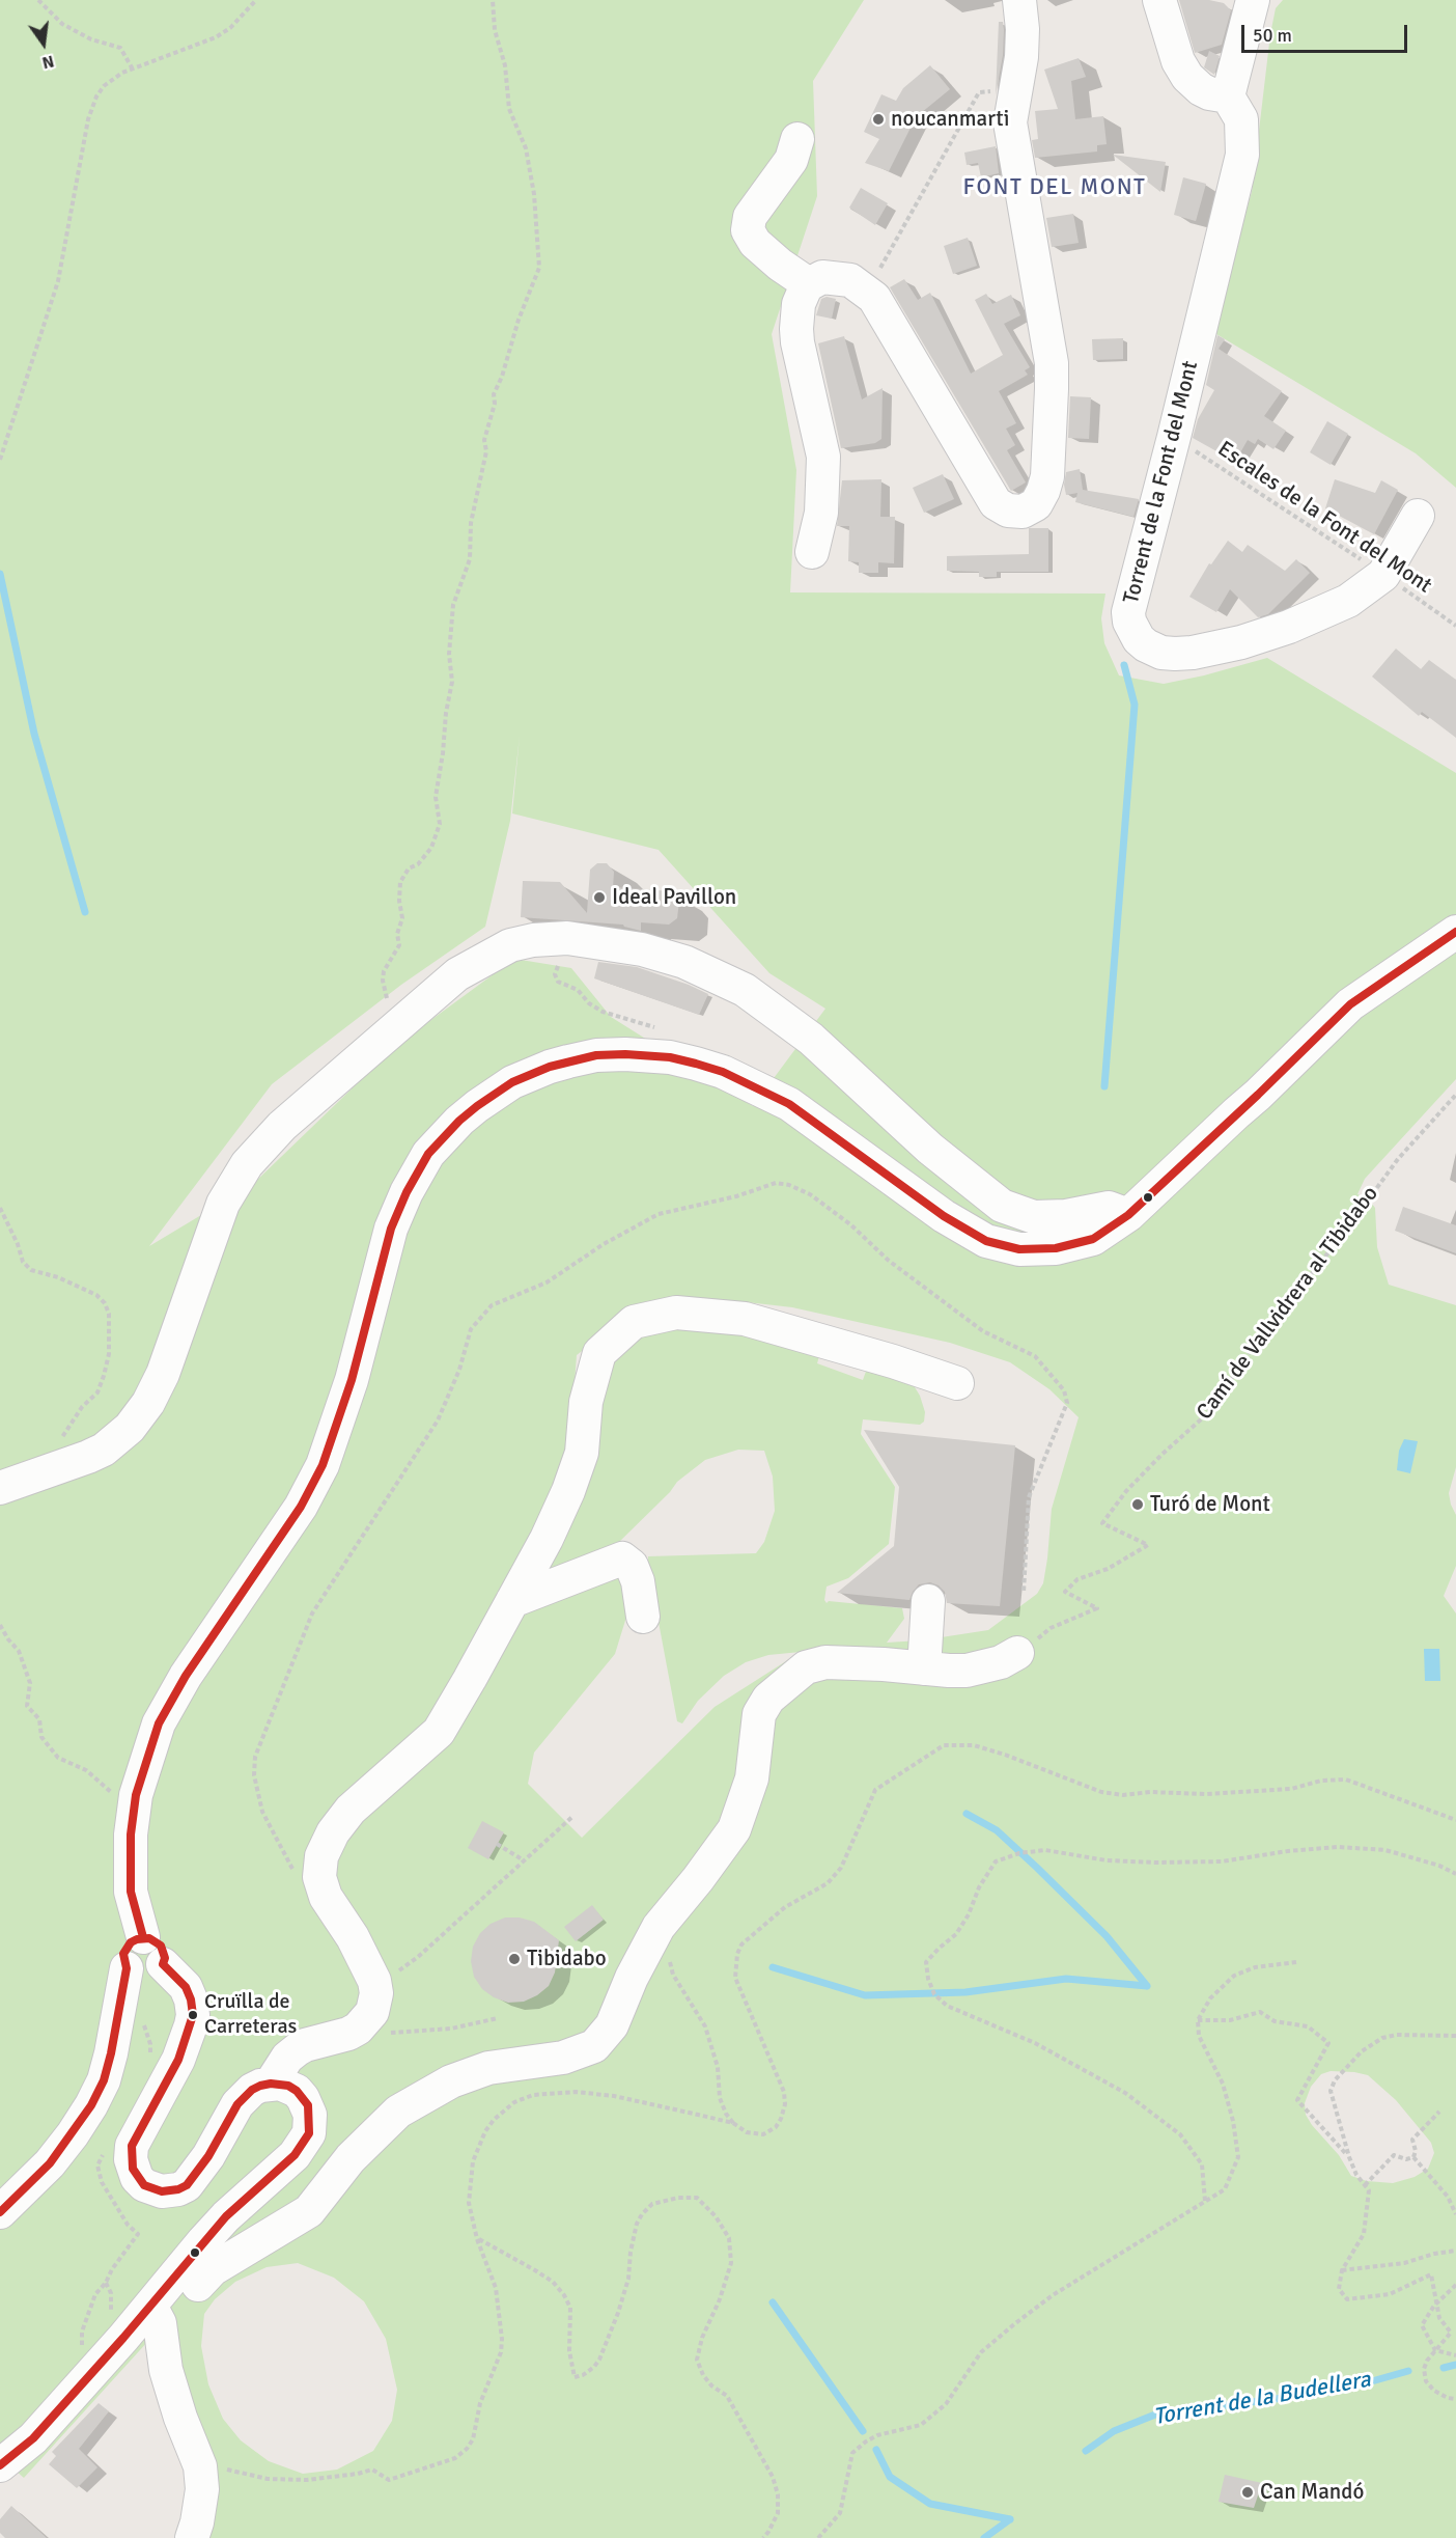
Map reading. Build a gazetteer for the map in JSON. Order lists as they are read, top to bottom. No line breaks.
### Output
{"streets":{"street":["Torrent de la Font del Mont"],"path":["Escales de la Font del Mont","Camí de Vallvidrera al Tibidabo"]},"crossings":[["Torrent de la Font del Mont","Escales de la Font del Mont"]],"districts":["FONT DEL MONT"],"water":["Torrent de la Budellera"],"places":["noucanmarti","Ideal Pavillon","Turó de Mont","Tibidabo","Cruïlla de Carreteras","Can Mandó"],"scale_bar":"50 m","north":"bottom"}
